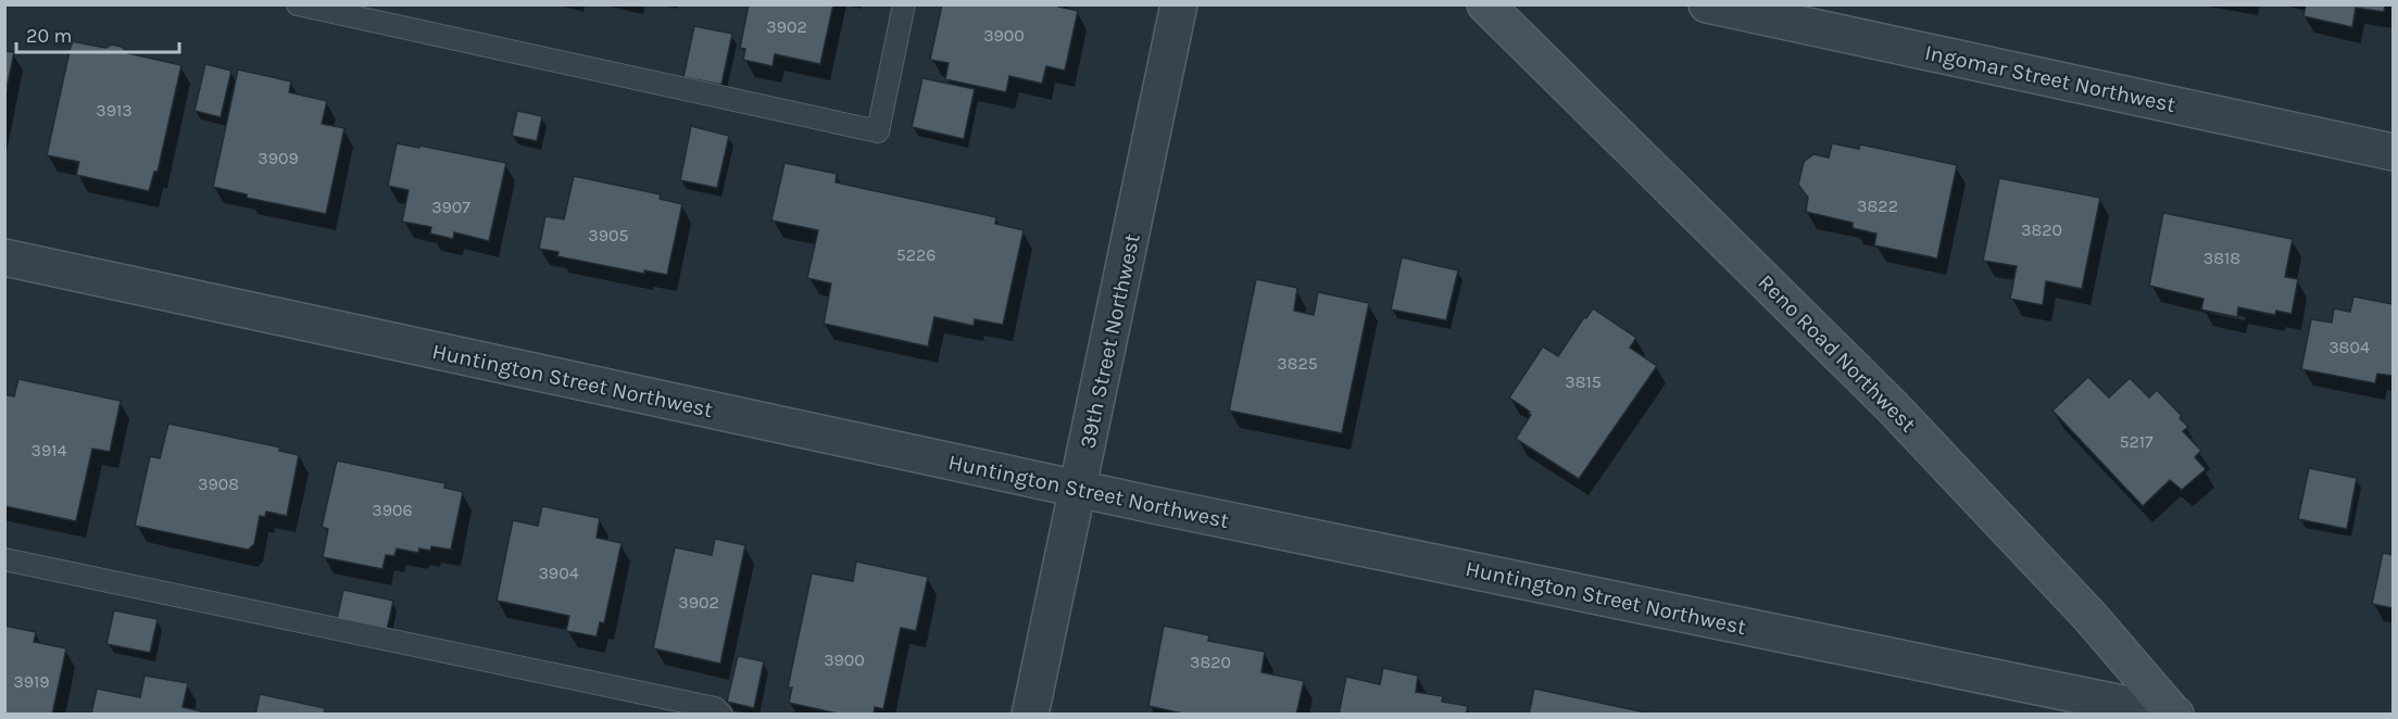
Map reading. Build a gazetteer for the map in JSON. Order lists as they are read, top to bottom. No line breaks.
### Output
{"streets":{"main road":["Reno Road Northwest"],"street":["Ingomar Street Northwest","39th Street Northwest","Huntington Street Northwest"]},"crossings":[["39th Street Northwest","Huntington Street Northwest"],["Reno Road Northwest","Huntington Street Northwest"]],"house_numbers":["3902","3900","3913","3909","3822","3907","3820","3905","5226","3818","3804","3825","3815","5217","3914","3908","3906","3904","3902","3900","3820","3919"],"scale_bar":"20 m"}
